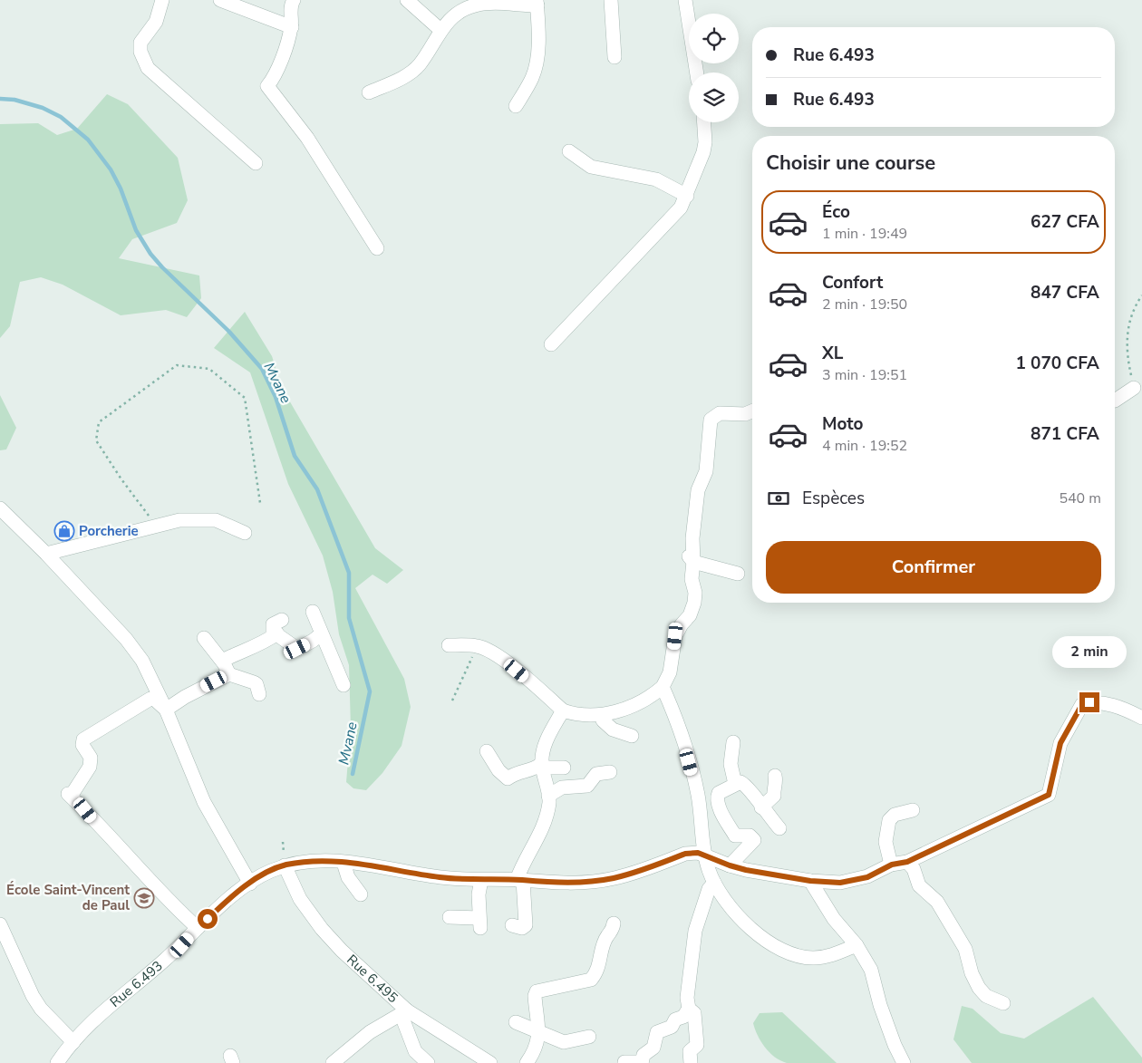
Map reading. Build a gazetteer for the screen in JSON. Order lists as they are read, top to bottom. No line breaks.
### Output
{"streets":{"street":["Rue 6.495","Rue 6.493"]},"crossings":[["Rue 6.495","Rue 6.493"]],"water":["Mvane"],"places":{"shop":["Porcherie"],"school or university":["École Saint-Vincent de Paul"]},"page":{"banner":["Rue 6.493","Rue 6.493"],"heading":"Choisir une course","list":[{"name":"Éco","note":"1 min · 19:49","value":"627 CFA"},{"name":"Confort","note":"2 min · 19:50","value":"847 CFA"},{"name":"XL","note":"3 min · 19:51","value":"1 070 CFA"},{"name":"Moto","note":"4 min · 19:52","value":"871 CFA"}],"pay":["Espèces","540 m"],"buttons":"Confirmer","bubble":"2 min"}}
